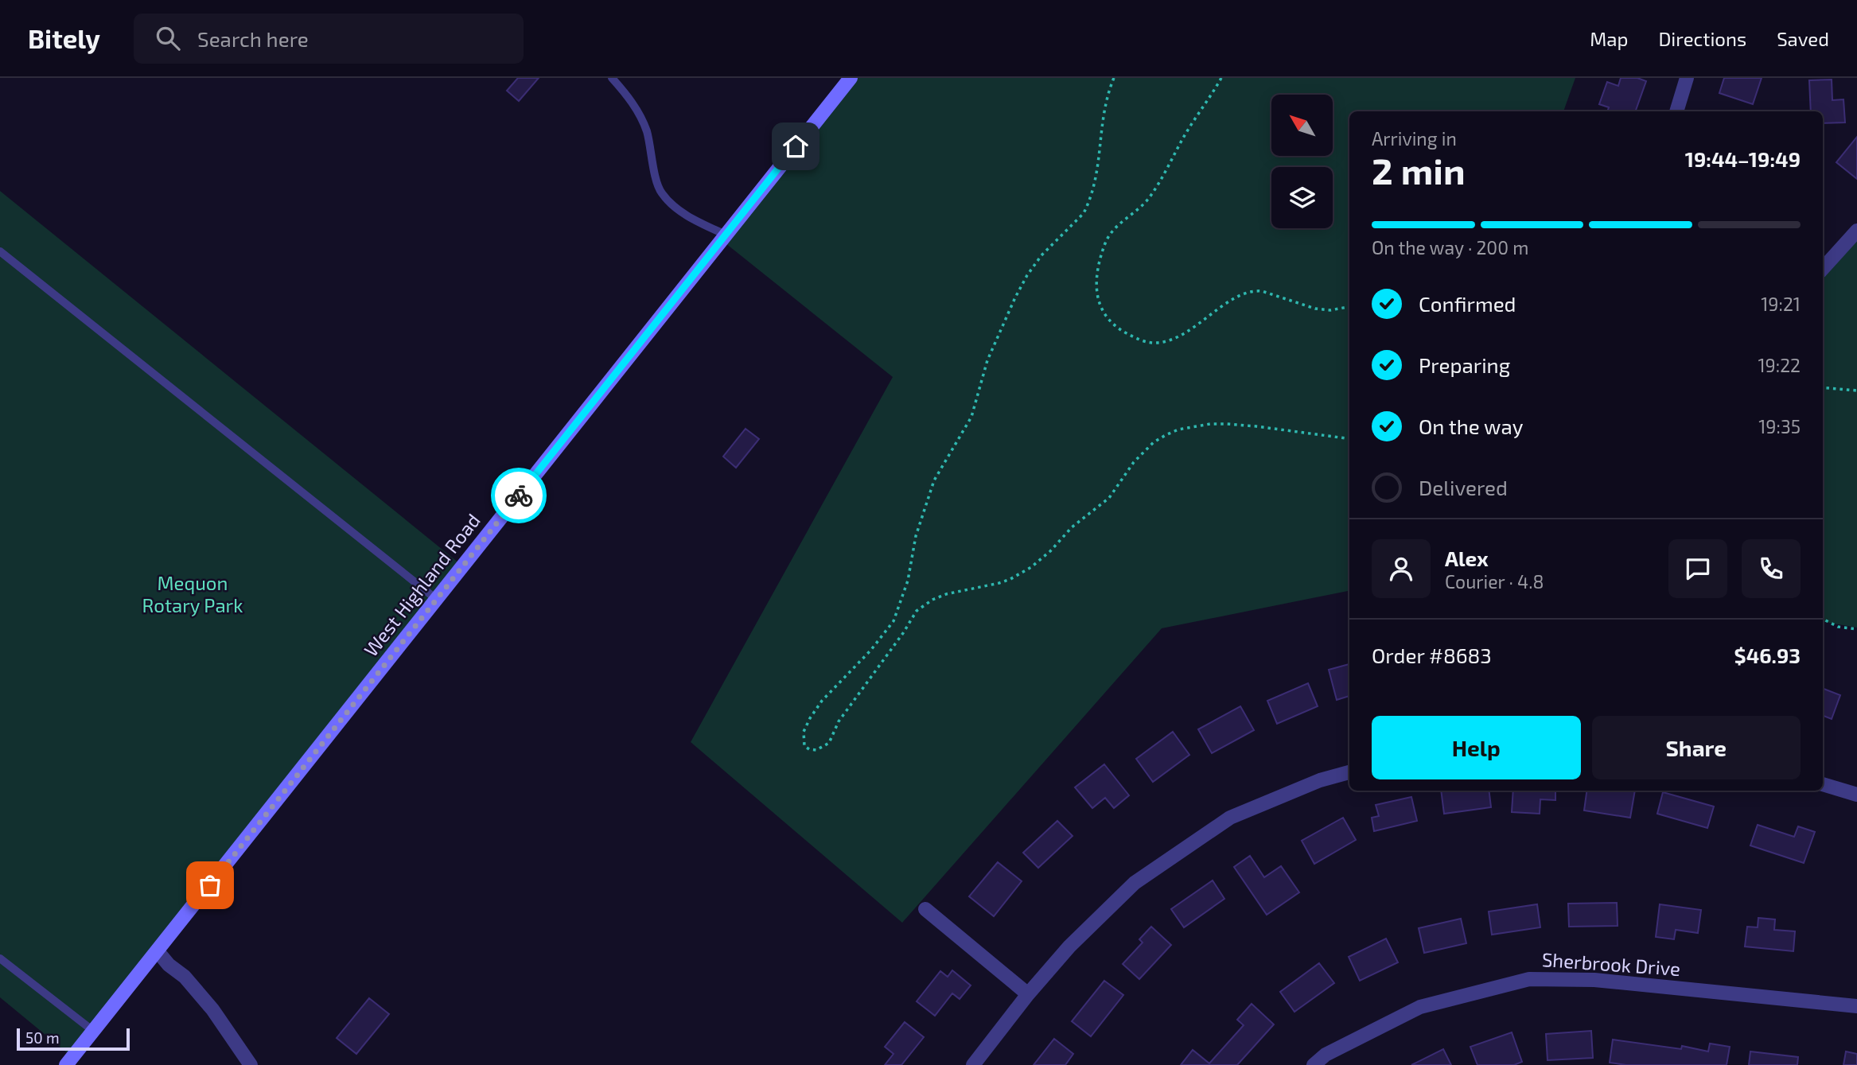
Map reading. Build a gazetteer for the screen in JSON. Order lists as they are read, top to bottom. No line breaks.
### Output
{"streets":{"main road":["West Highland Road"],"street":["Sherbrook Drive"]},"parks":["Mequon Rotary Park"],"scale_bar":"50 m","north":"top left","page":{"header":"Bitely","search":"Search here","nav":["Map","Directions","Saved"],"heading":["2 min","Arriving in","19:44–19:49"],"panel":["Alex","Courier · 4.8","Order #8683","$46.93"],"bar":"On the way · 200 m","list":[["Confirmed","19:21"],["Preparing","19:22"],["On the way","19:35"],"Delivered"],"buttons":["Help","Share"],"scale":"50 m"}}
